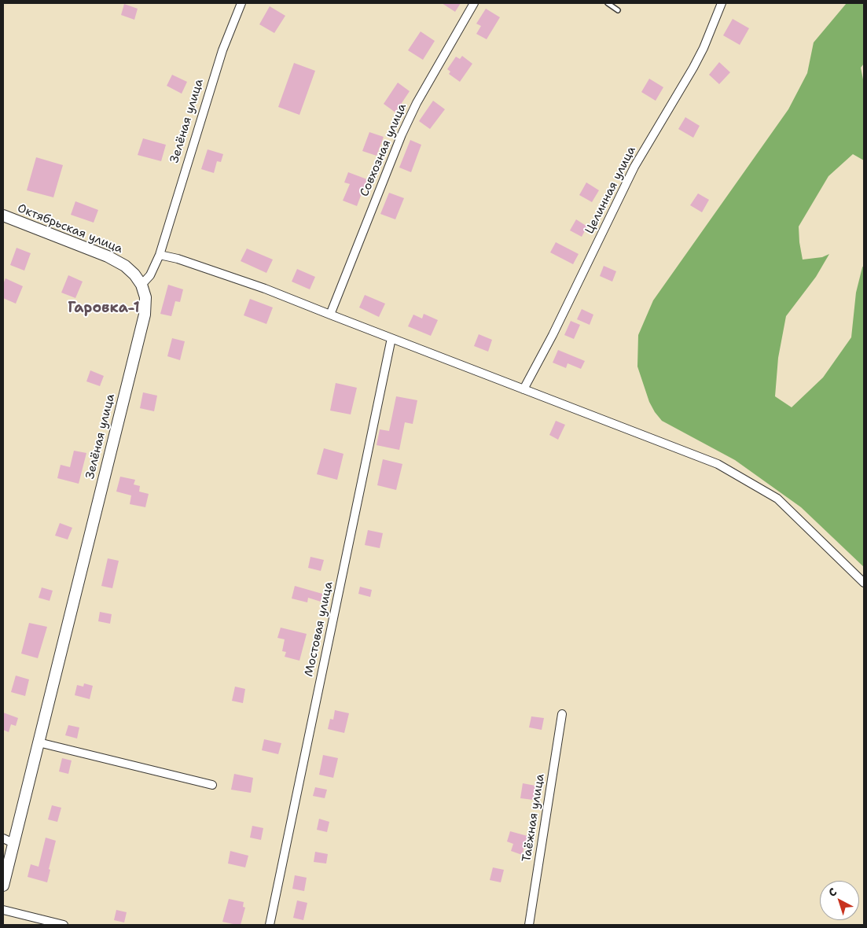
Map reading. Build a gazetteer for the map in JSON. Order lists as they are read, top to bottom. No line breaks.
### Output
{"streets":{"main road":["Зелёная улица","Октябрьская улица"],"street":["Совхозная улица","Целинная улица","Мостовая улица","Таёжная улица"]},"crossings":[["Зелёная улица","Октябрьская улица"]],"districts":["Гаровка-1"],"north":"top left"}
